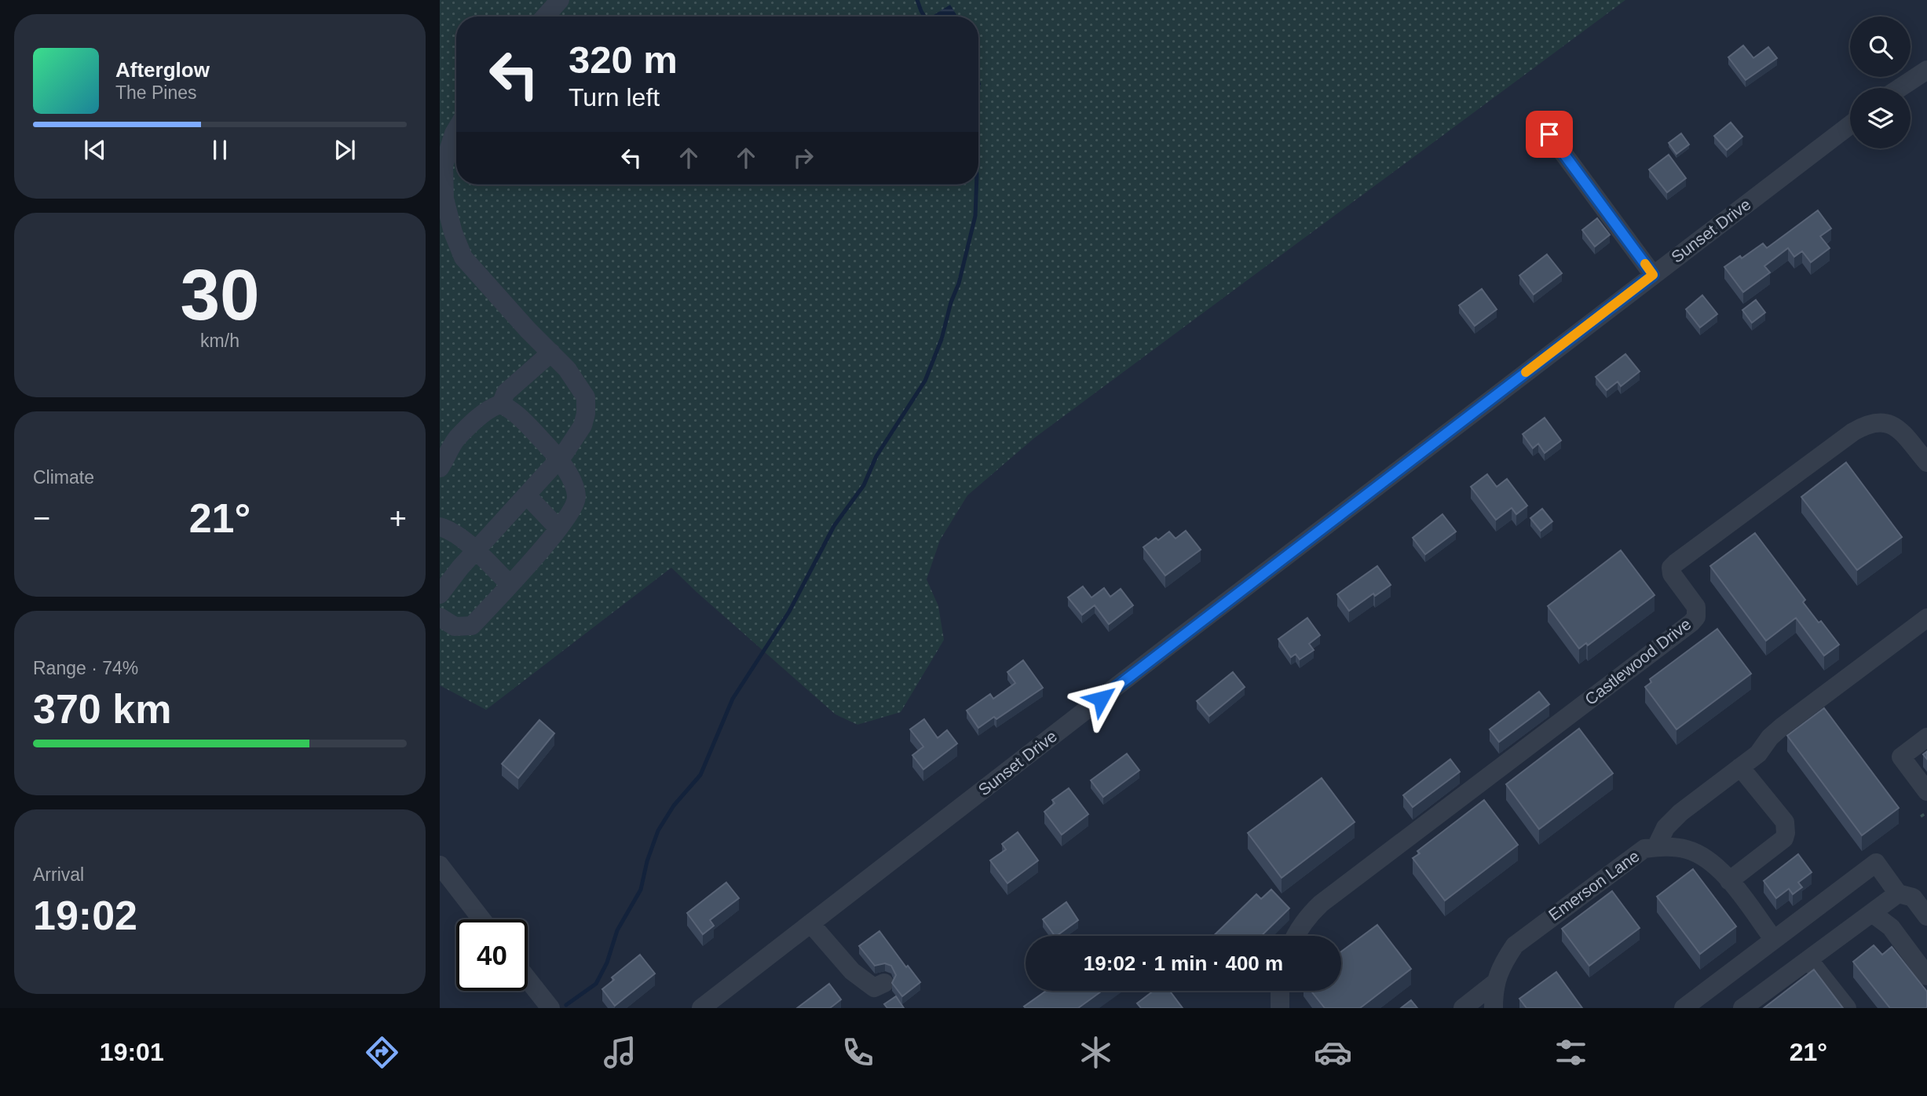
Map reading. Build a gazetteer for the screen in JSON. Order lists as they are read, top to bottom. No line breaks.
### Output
{"streets":{"street":["Sunset Drive","Castlewood Drive","Emerson Lane"]},"page":{"turn":["320 m","Turn left"],"song":["Afterglow","The Pines"],"tile":[["30","km/h"],"Climate",["Range · 74%","370 km"],["Arrival","19:02"]],"heat":["−","21°","+"],"limit":"40","trip":"19:02 · 1 min · 400 m","tabs":["19:01","21°"]}}
